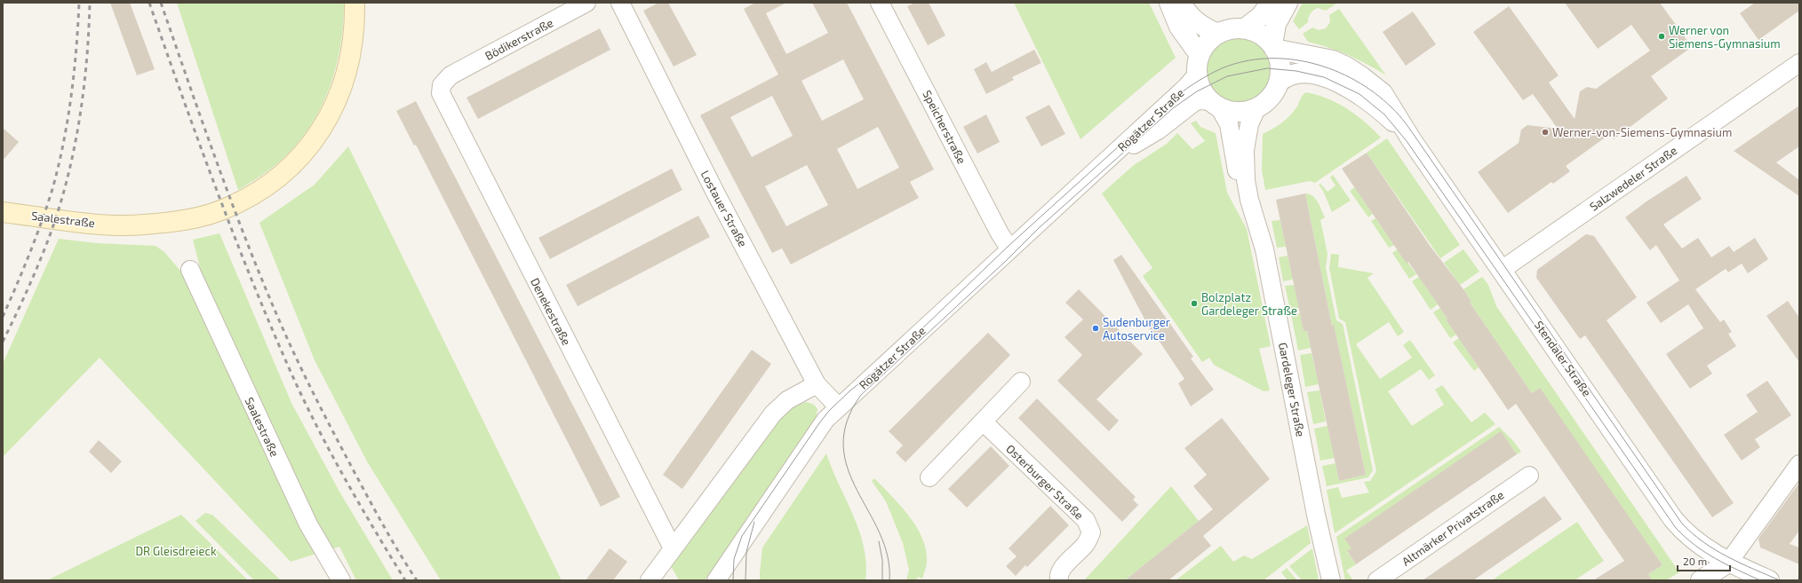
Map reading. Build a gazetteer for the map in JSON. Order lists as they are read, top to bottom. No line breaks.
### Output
{"streets":{"main road":["Saalestraße"],"street":["Bödikerstraße","Rogätzer Straße","Speicherstraße","Salzwedeler Straße","Lostauer Straße","Denekestraße","Stendaler Straße","Gardeleger Straße","Osterburger Straße","Altmärker Privatstraße"]},"crossings":[["Bödikerstraße","Denekestraße"],["Rogätzer Straße","Speicherstraße"],["Rogätzer Straße","Lostauer Straße"],["Rogätzer Straße","Stendaler Straße"],["Rogätzer Straße","Gardeleger Straße"],["Salzwedeler Straße","Stendaler Straße"],["Stendaler Straße","Gardeleger Straße"]],"parks":["DR Gleisdreieck"],"places":["Werner von Siemens-Gymnasium","Werner-von-Siemens-Gymnasium","Bolzplatz Gardeleger Straße","Sudenburger Autoservice"],"scale_bar":"20 m"}
